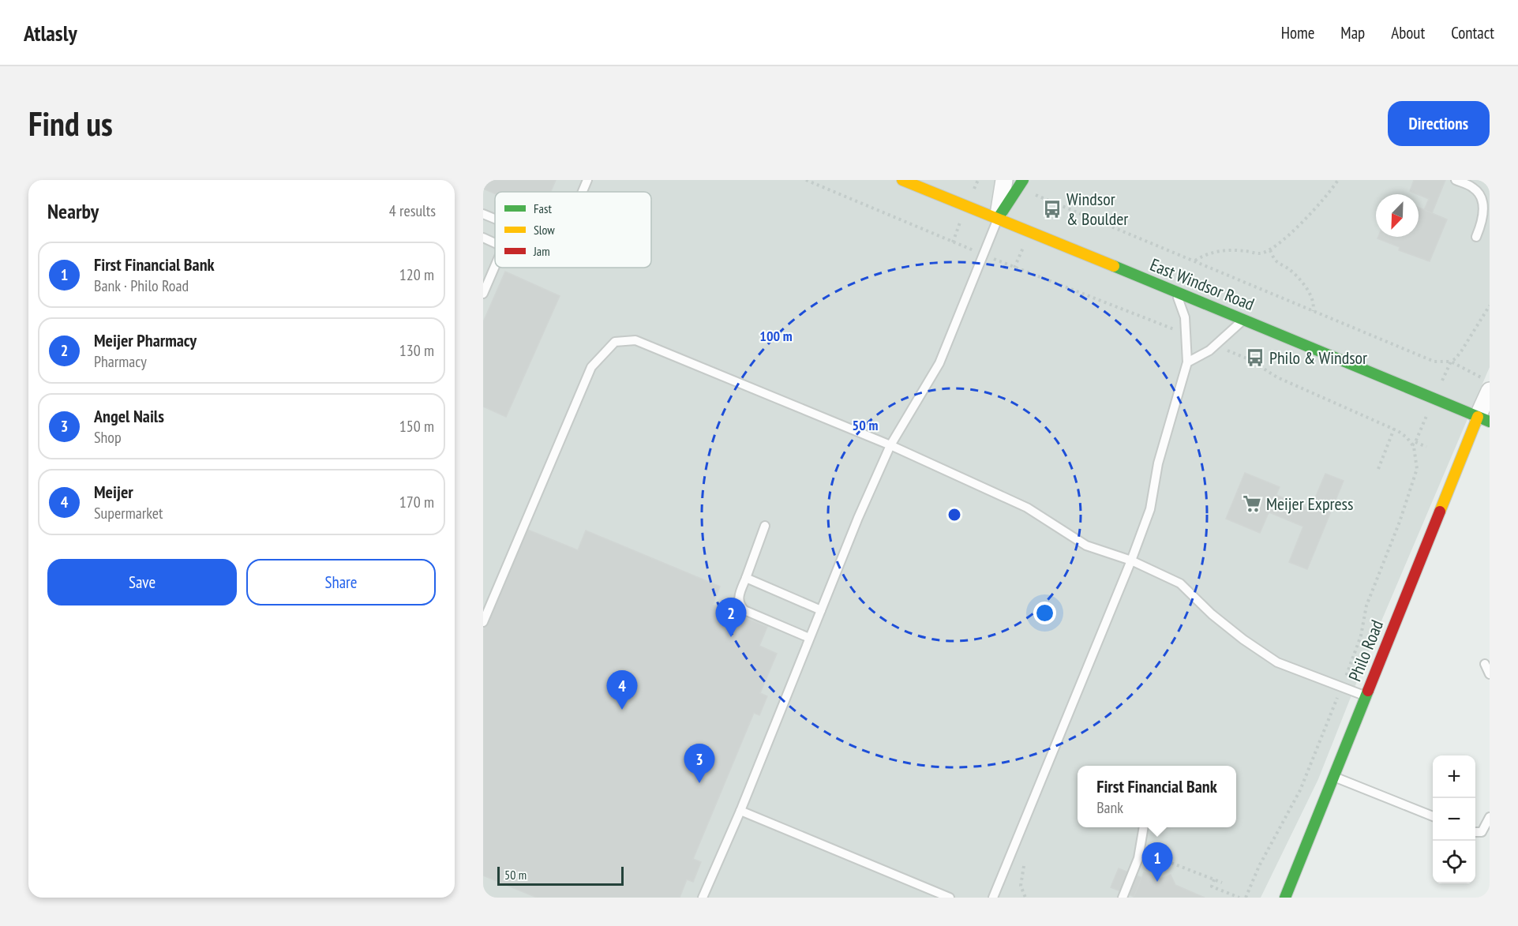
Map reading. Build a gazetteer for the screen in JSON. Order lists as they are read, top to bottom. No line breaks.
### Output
{"streets":{"main road":["East Windsor Road","Philo Road"]},"crossings":[["East Windsor Road","Philo Road"]],"places":{"bus stop":["Windsor & Boulder","Philo & Windsor"],"supermarket":["Meijer Express"]},"legend":["Fast","Slow","Jam"],"scale_bar":"50 m","north":"bottom left","page":{"header":"Atlasly","nav":["Home","Map","About","Contact"],"buttons":["Directions",["Save","Share"]],"title":"Find us","heading":["Nearby","4 results"],"list":[{"mark":"1","name":"First Financial Bank","note":"Bank · Philo Road","value":"120 m"},{"mark":"2","name":"Meijer Pharmacy","note":"Pharmacy","value":"130 m"},{"mark":"3","name":"Angel Nails","note":"Shop","value":"150 m"},{"mark":"4","name":"Meijer","note":"Supermarket","value":"170 m"}],"pins":["2","4","3","1"],"map_buttons":["+","−"],"popup":["First Financial Bank","Bank"],"scale":"50 m"},"rings":["100 m","50 m"]}
